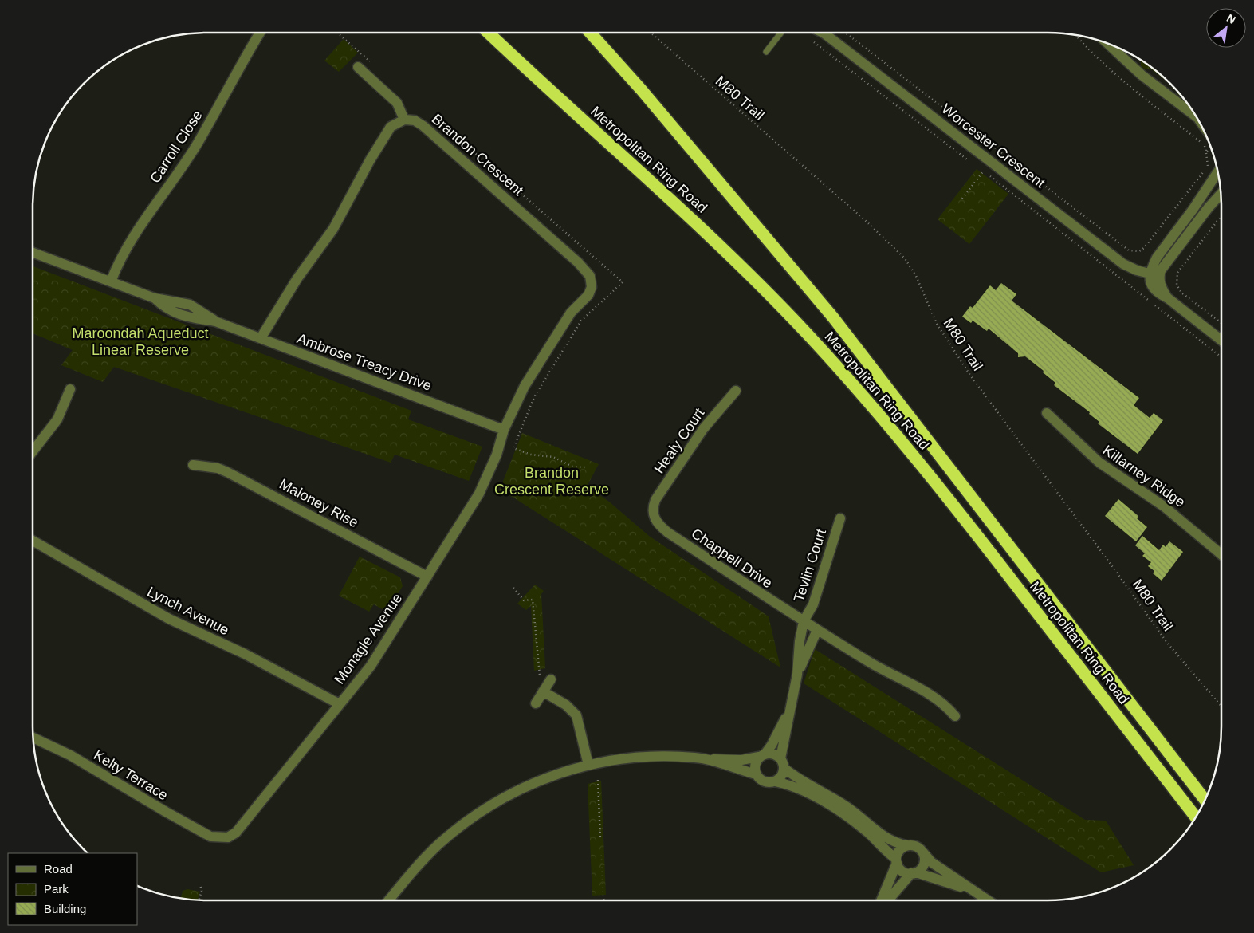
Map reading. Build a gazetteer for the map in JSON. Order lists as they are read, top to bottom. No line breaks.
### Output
{"streets":{"highway":["Metropolitan Ring Road"],"street":["Worcester Crescent","Carroll Close","Brandon Crescent","Ambrose Treacy Drive","Healy Court","Killarney Ridge","Maloney Rise","Chappell Drive","Tevlin Court","Lynch Avenue","Monagle Avenue","Kelty Terrace"],"path":["M80 Trail"]},"crossings":[["Carroll Close","Ambrose Treacy Drive"],["Brandon Crescent","Ambrose Treacy Drive"],["Brandon Crescent","Monagle Avenue"],["Ambrose Treacy Drive","Monagle Avenue"],["Healy Court","Chappell Drive"],["Maloney Rise","Monagle Avenue"],["Chappell Drive","Tevlin Court"],["Lynch Avenue","Monagle Avenue"],["Monagle Avenue","Kelty Terrace"]],"parks":["Maroondah Aqueduct Linear Reserve","Brandon Crescent Reserve"],"legend":["Road","Park","Building"],"north":"top right"}
